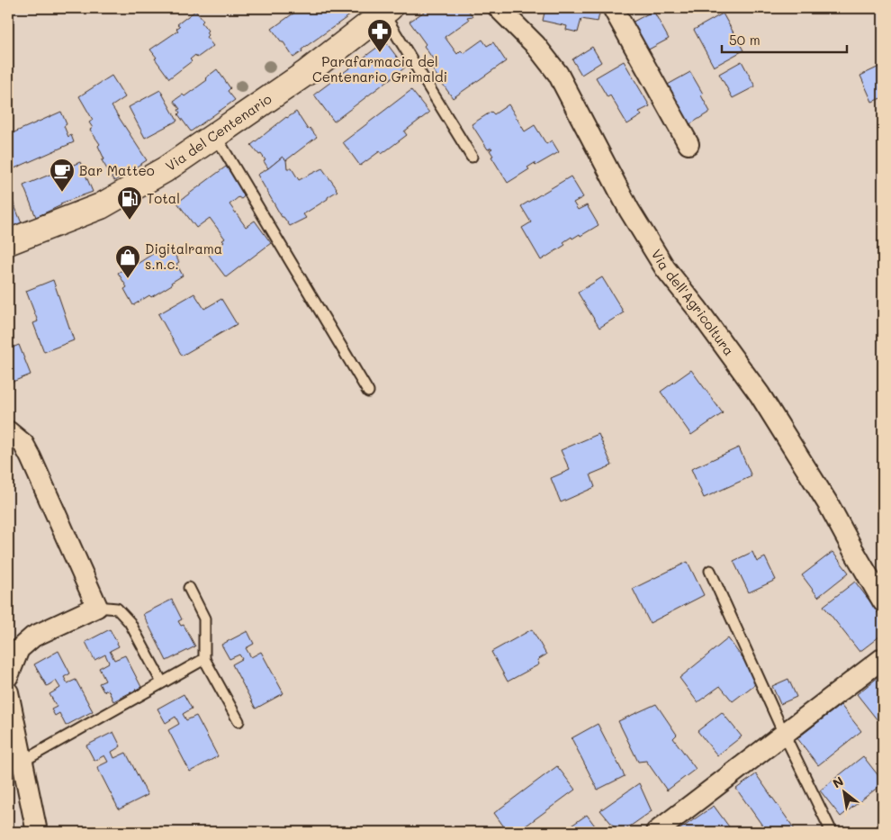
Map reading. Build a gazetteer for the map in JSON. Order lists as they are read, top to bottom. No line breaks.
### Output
{"streets":{"street":["Via del Centenario","Via dell'Agricoltura"]},"places":{"pharmacy":["Parafarmacia del Centenario Grimaldi"],"cafe":["Bar Matteo"],"fuel station":["Total"],"shop":["Digitalrama s.n.c."]},"scale_bar":"50 m","north":"top left"}
